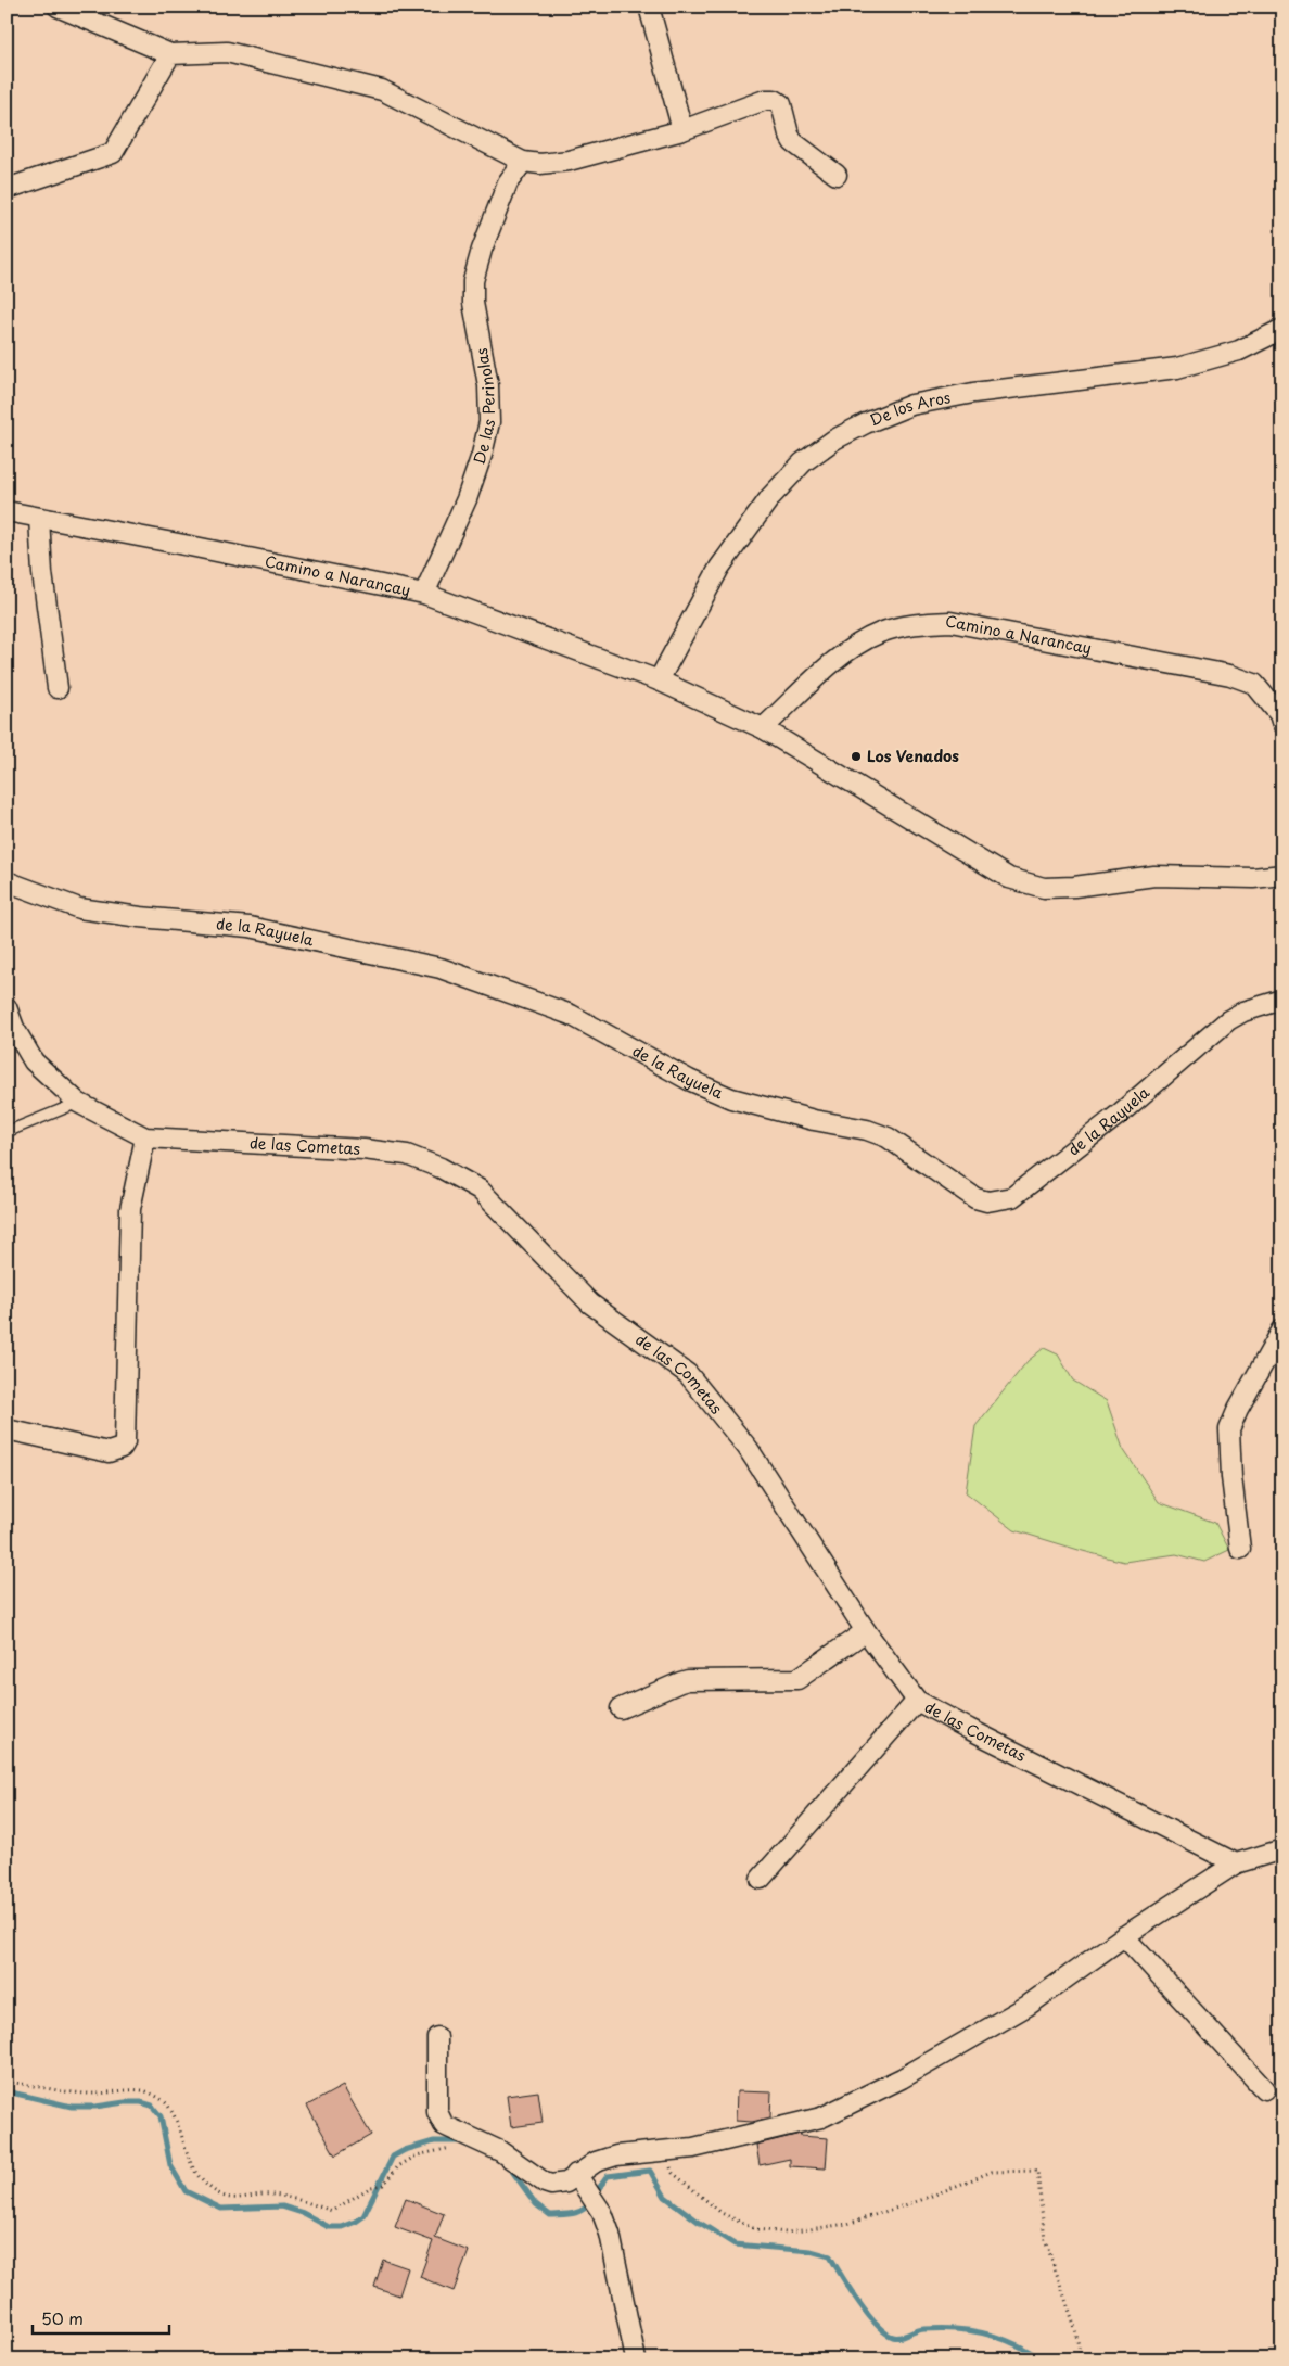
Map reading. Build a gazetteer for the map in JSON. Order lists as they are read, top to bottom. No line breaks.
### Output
{"streets":{"street":["De las Perinolas","De los Aros","Camino a Narancay","de la Rayuela","de las Cometas"]},"crossings":[["De las Perinolas","Camino a Narancay"],["De los Aros","Camino a Narancay"]],"places":["Los Venados"],"scale_bar":"50 m"}
